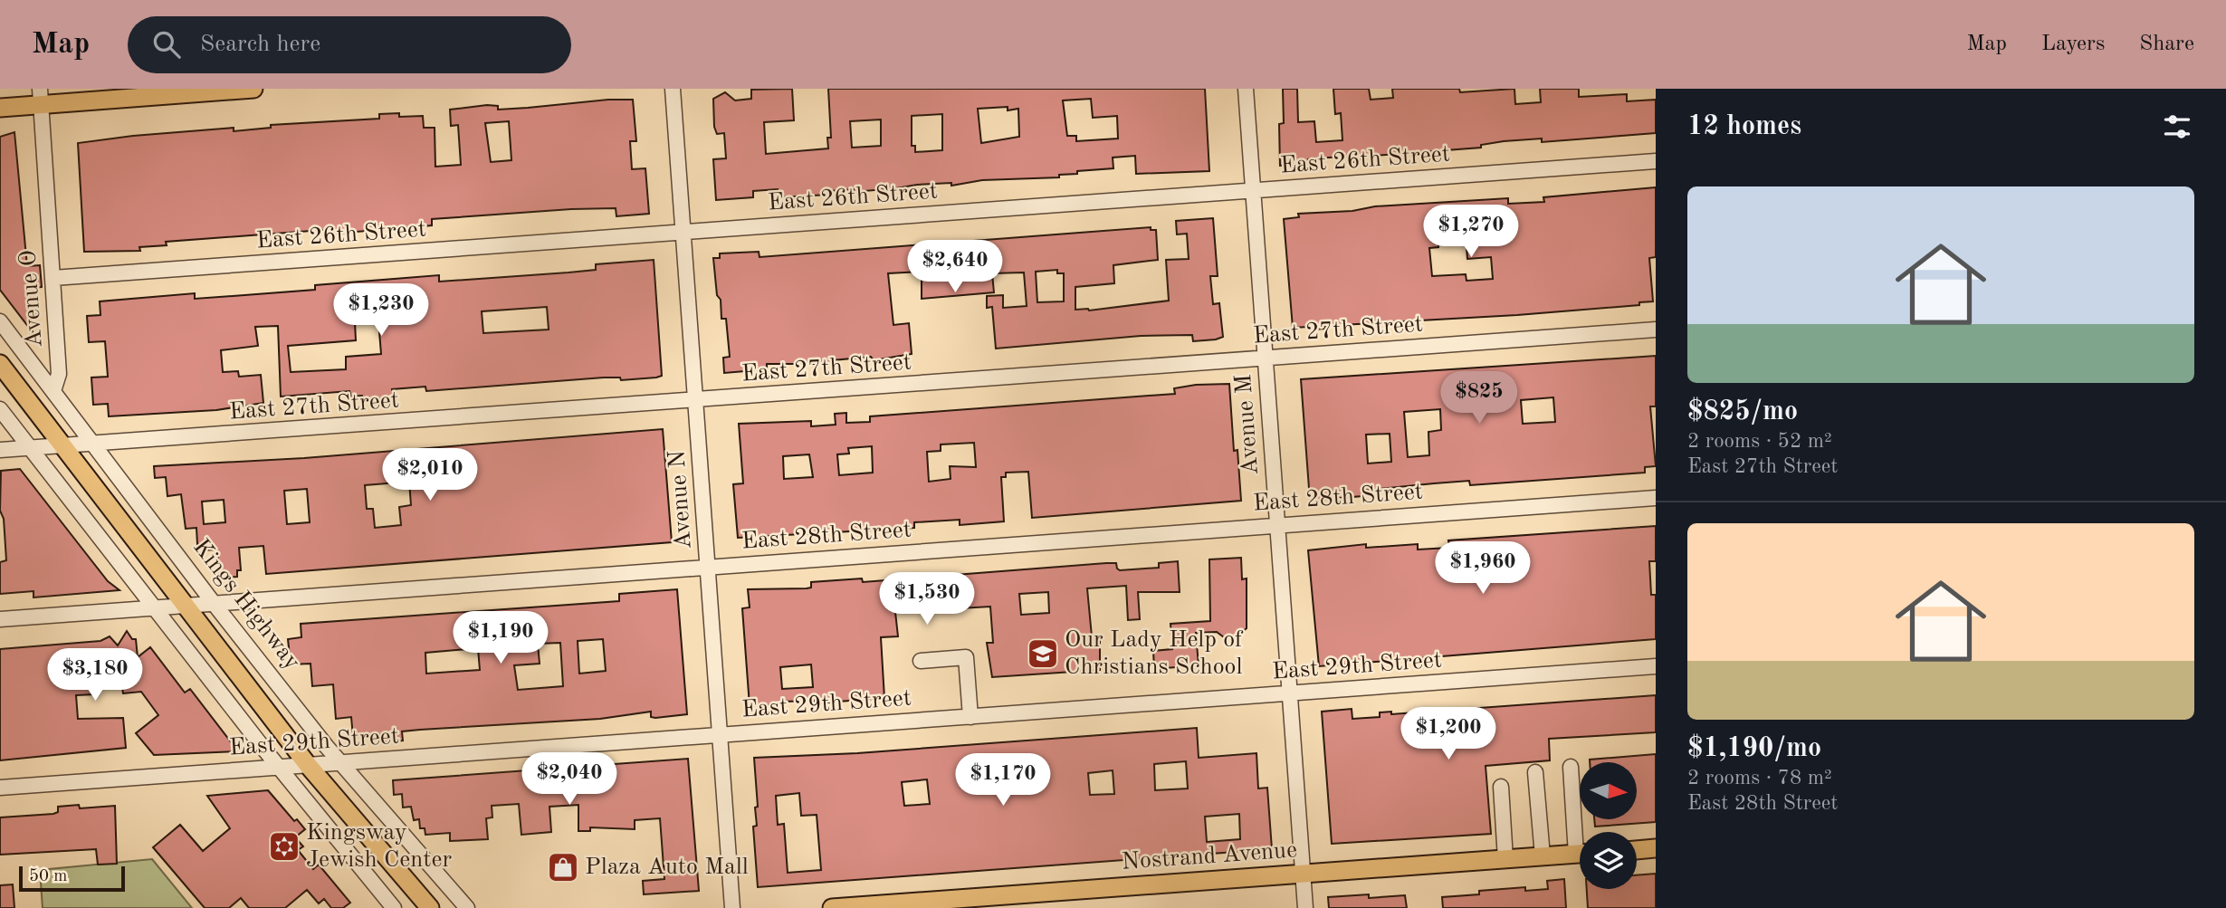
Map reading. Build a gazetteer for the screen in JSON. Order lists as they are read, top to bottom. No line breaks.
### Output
{"streets":{"main road":["Kings Highway","Nostrand Avenue"],"street":["East 26th Street","Avenue O","East 27th Street","Avenue M","East 28th Street","Avenue N","East 29th Street"]},"crossings":[["East 26th Street","Avenue O"],["East 26th Street","Avenue M"],["East 26th Street","Avenue N"],["Avenue O","Kings Highway"],["East 27th Street","Avenue M"],["East 27th Street","Avenue N"],["East 27th Street","Kings Highway"],["Avenue M","East 28th Street"],["Avenue M","East 29th Street"],["Avenue M","Nostrand Avenue"],["East 28th Street","Avenue N"],["East 28th Street","Kings Highway"],["Avenue N","East 29th Street"],["Kings Highway","East 29th Street"]],"places":{"school or university":["Our Lady Help of Christians School"],"synagogue":["Kingsway Jewish Center"],"shop":["Plaza Auto Mall"]},"scale_bar":"50 m","north":"right","page":{"header":"Map","search":"Search here","nav":["Map","Layers","Share"],"heading":"12 homes","list":[{"name":"$825/mo","note":"2 rooms · 52 m² · East 27th Street"},{"name":"$1,190/mo","note":"2 rooms · 78 m² · East 28th Street"}],"price":["$1,270","$2,640","$1,230","$825","$2,010","$1,960","$1,530","$1,190","$3,180","$1,200","$2,040","$1,170"],"scale":"50 m"}}
